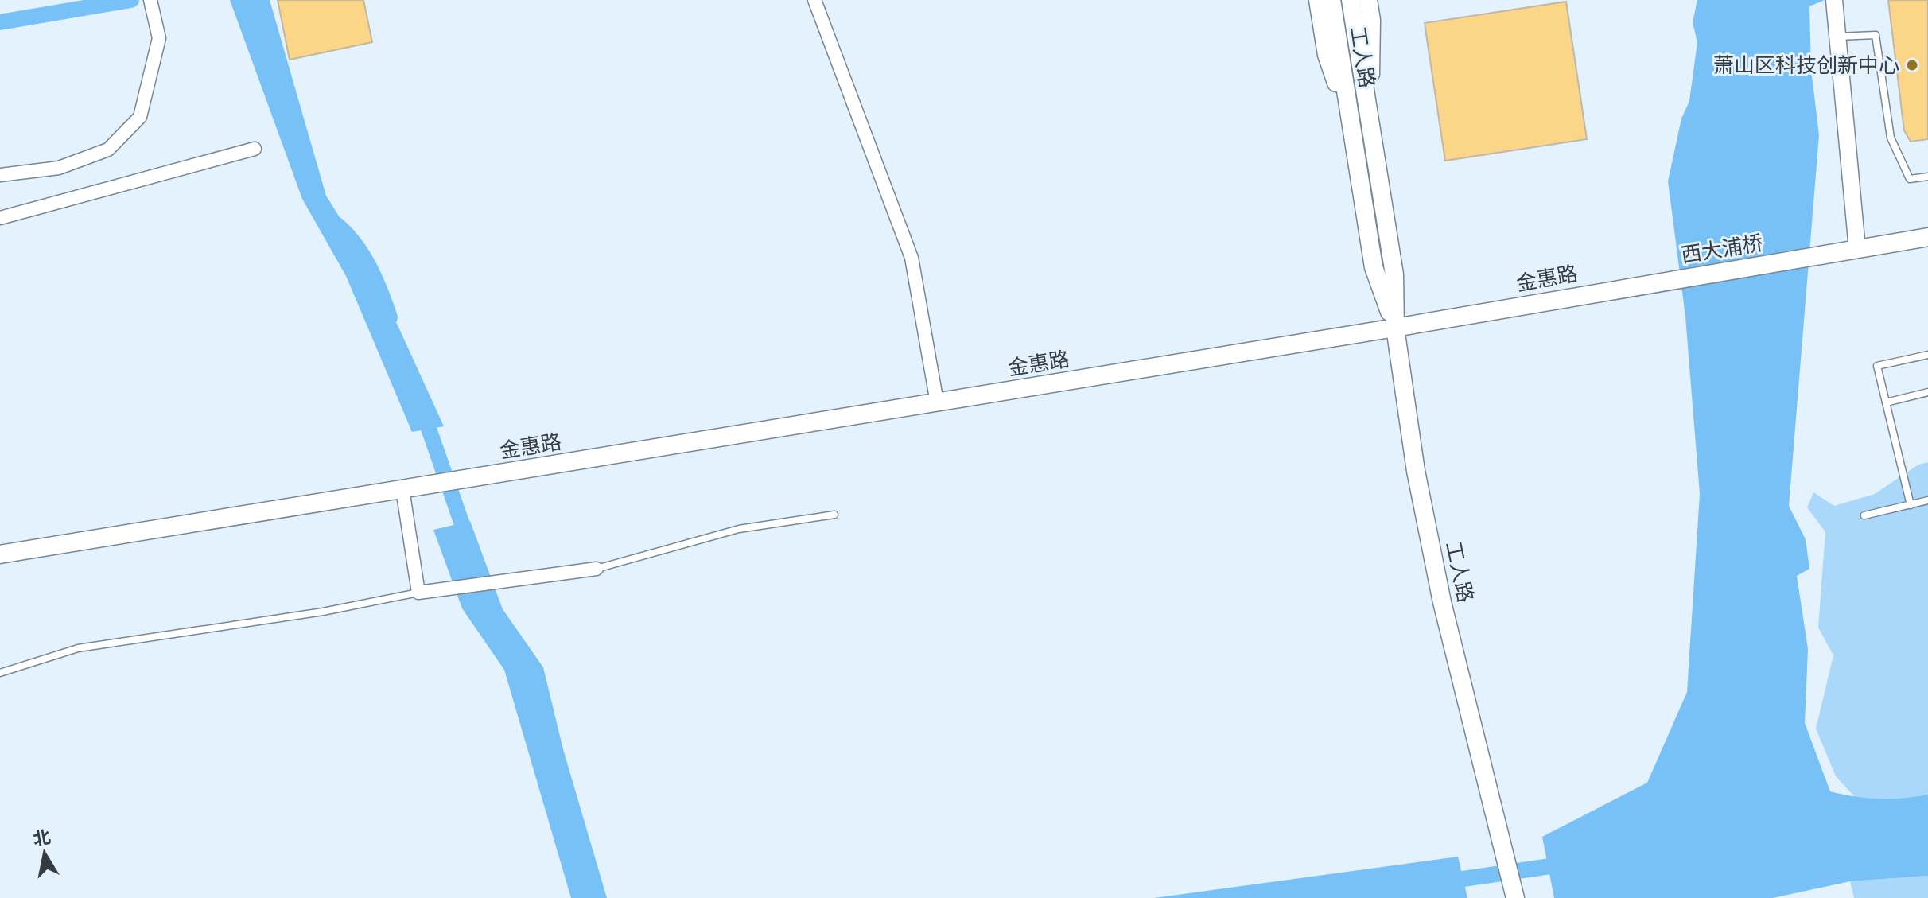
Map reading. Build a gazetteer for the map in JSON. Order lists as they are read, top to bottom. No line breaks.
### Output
{"streets":{"main road":["工人路","西大浦桥","金惠路"]},"crossings":[["工人路","金惠路"],["西大浦桥","金惠路"]],"places":["萧山区科技创新中心"],"north":"top"}
